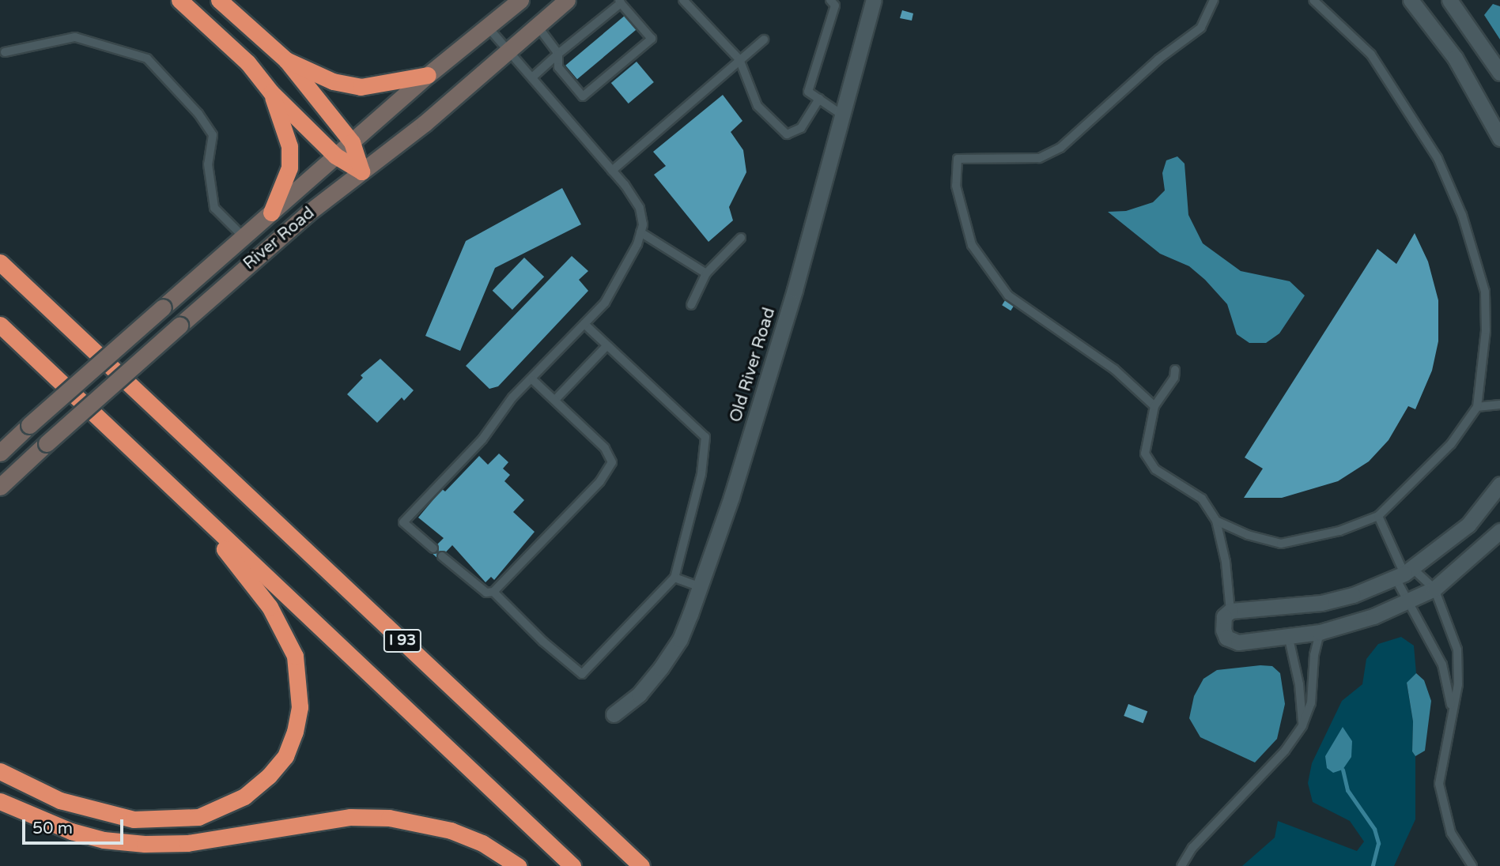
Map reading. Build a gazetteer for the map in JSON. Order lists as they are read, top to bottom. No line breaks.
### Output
{"streets":{"highway":["I 93"],"main road":["River Road"],"street":["Old River Road"]},"scale_bar":"50 m"}
